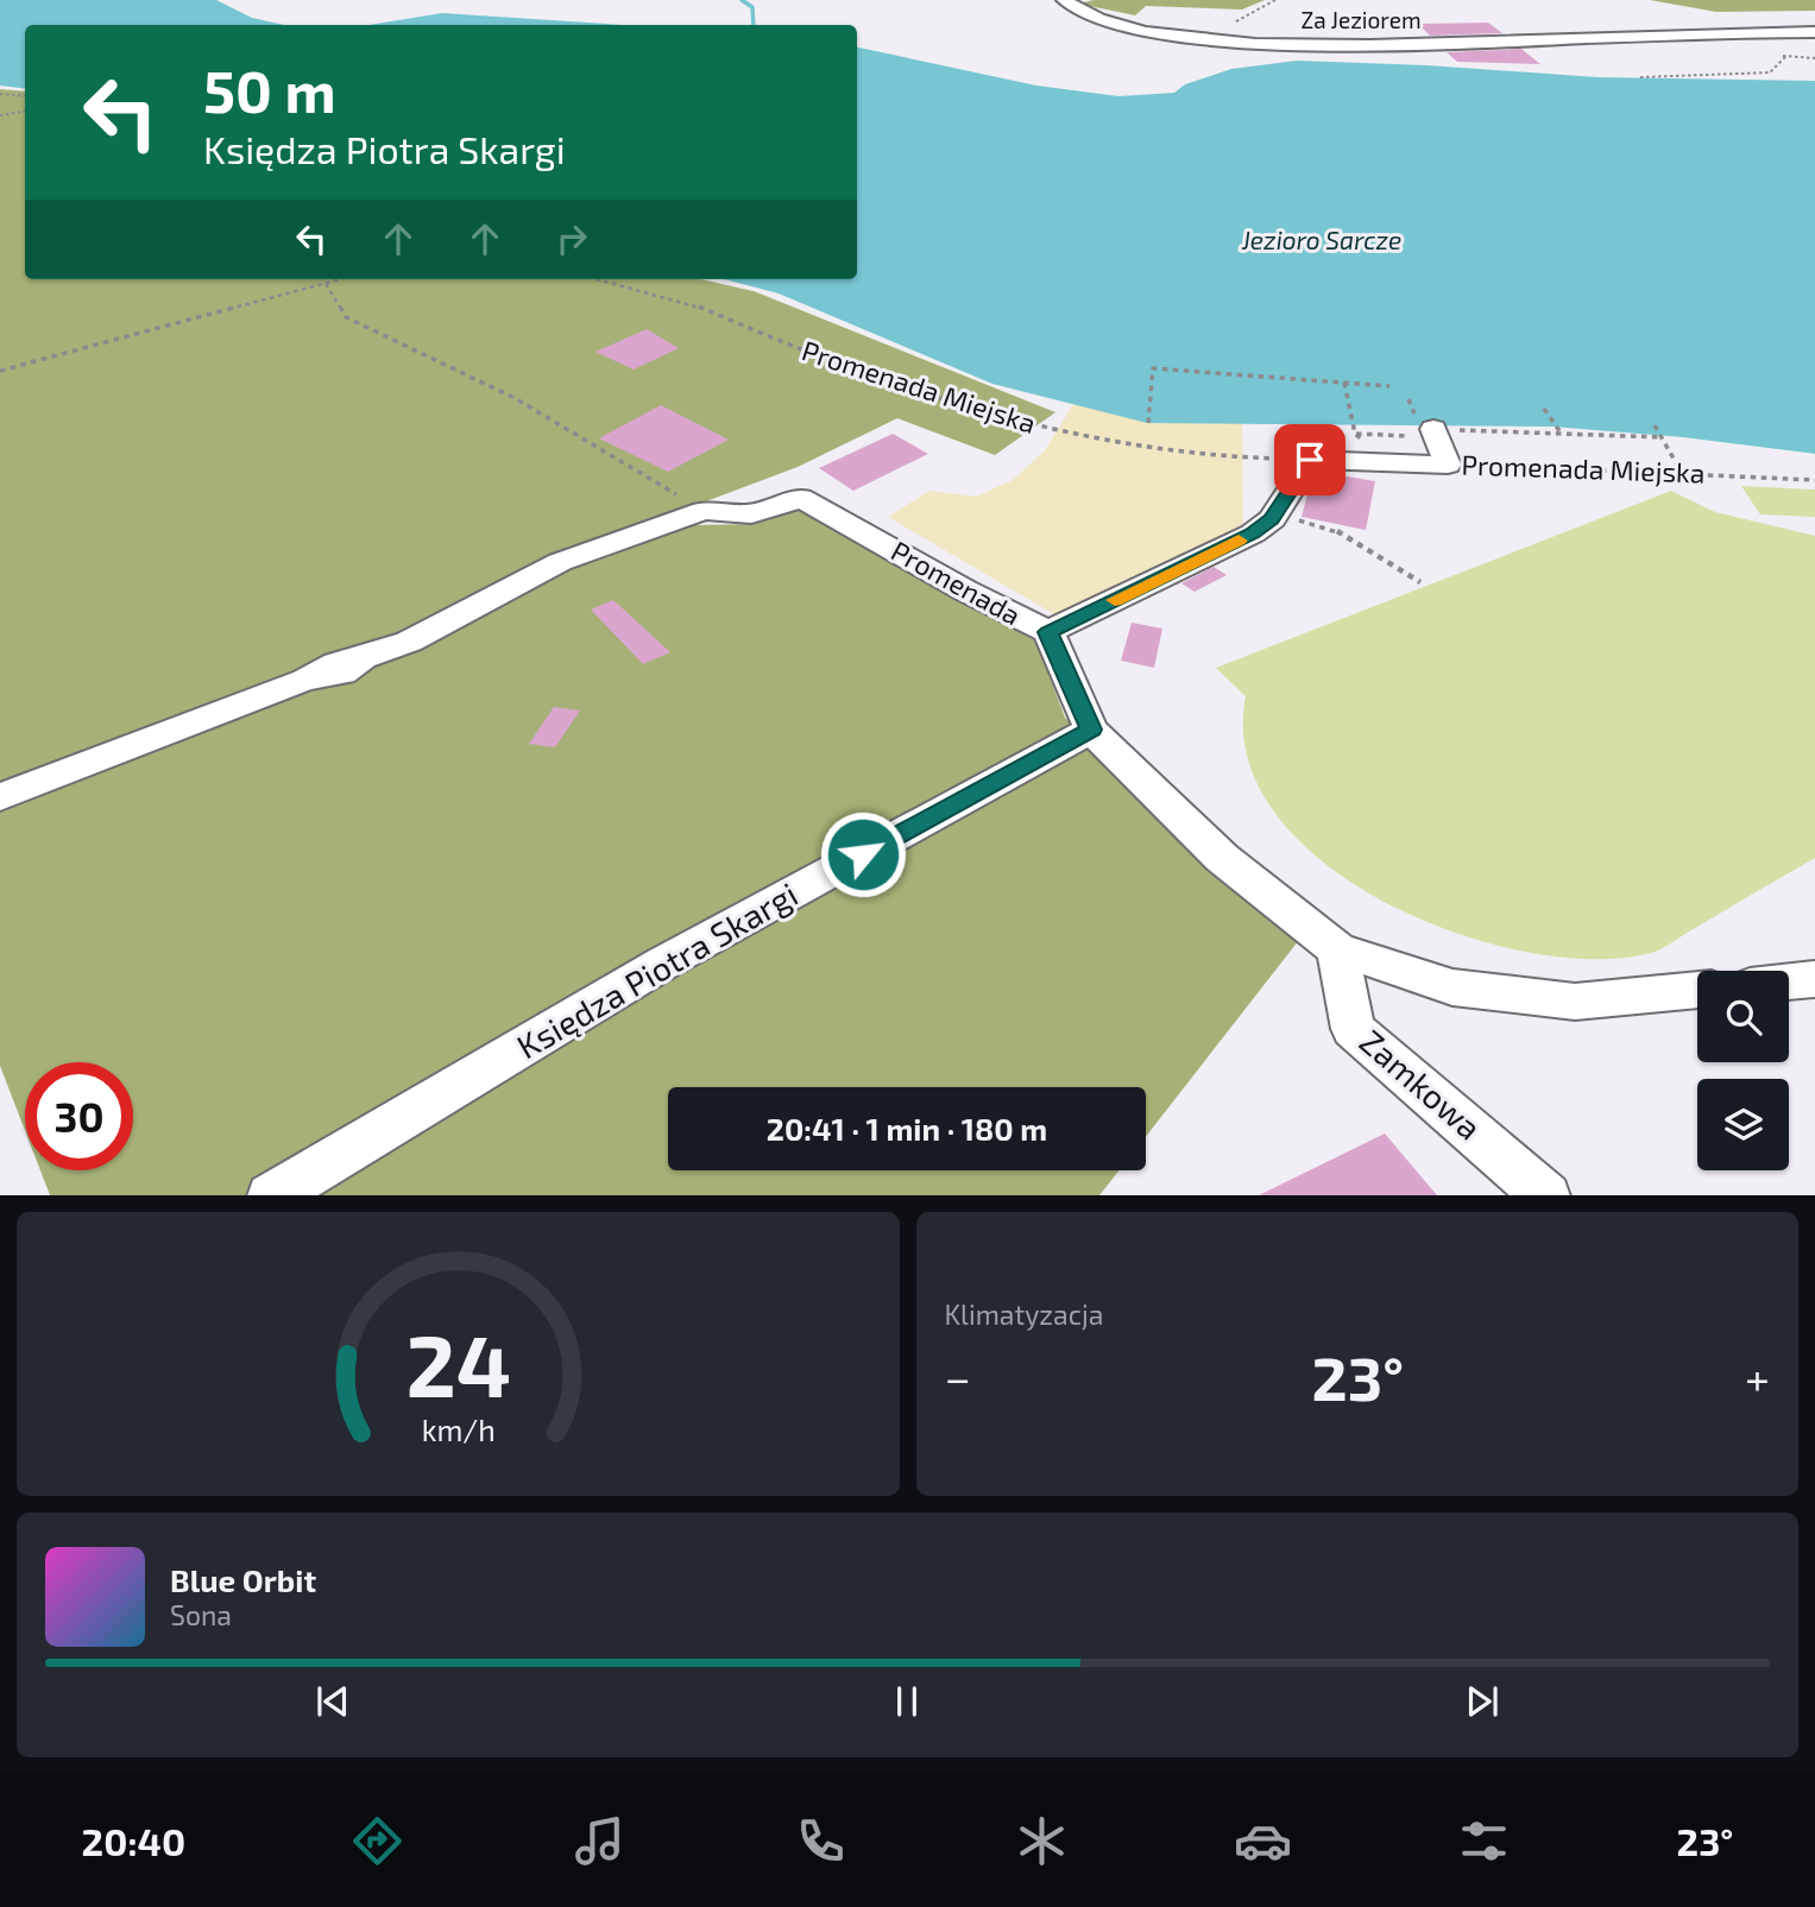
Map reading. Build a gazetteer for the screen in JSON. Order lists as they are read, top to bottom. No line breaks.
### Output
{"streets":{"street":["Za Jeziorem","Promenada Miejska","Promenada","Księdza Piotra Skargi","Zamkowa"]},"crossings":[["Promenada Miejska","Promenada"]],"water":["Jezioro Sarcze"],"page":{"turn":["50 m","Księdza Piotra Skargi"],"limit":"30","trip":"20:41 · 1 min · 180 m","tile":"Klimatyzacja","heat":["−","23°","+"],"song":["Blue Orbit","Sona"],"tabs":["20:40","23°"],"gauge":["24","km/h"]}}
